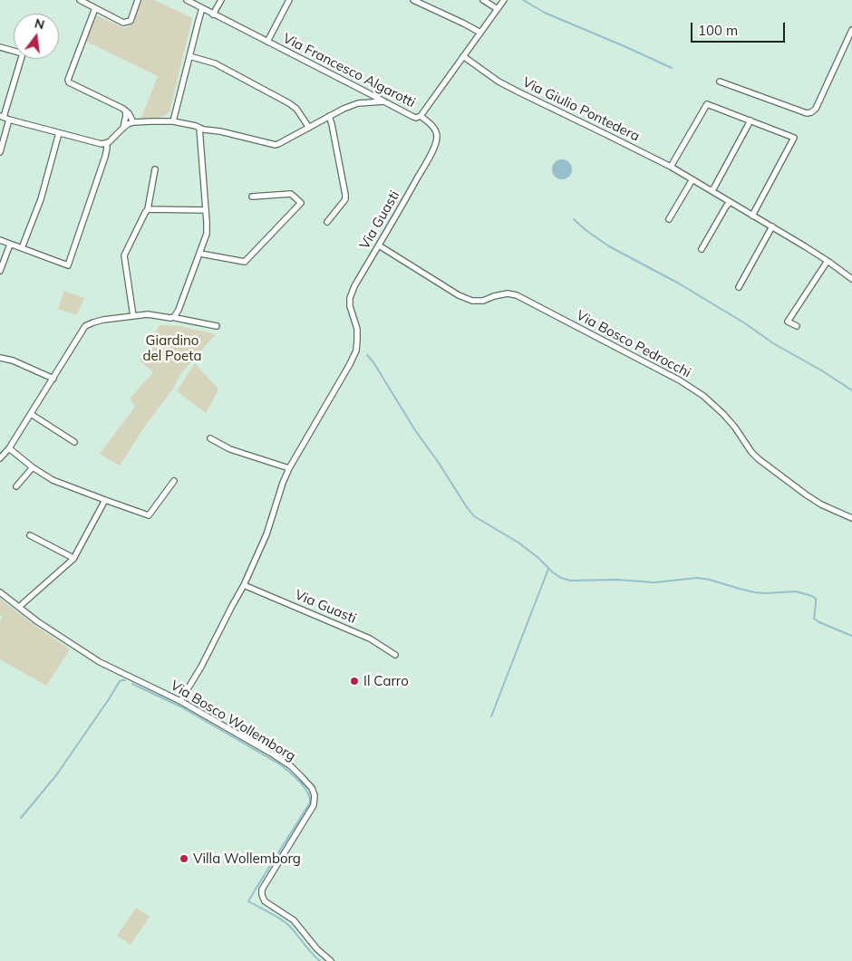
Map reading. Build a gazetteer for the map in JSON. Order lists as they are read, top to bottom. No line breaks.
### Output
{"streets":{"street":["Via Francesco Algarotti","Via Giulio Pontedera","Via Guasti","Via Bosco Pedrocchi","Via Bosco Wollemborg"]},"crossings":[["Via Francesco Algarotti","Via Guasti"],["Via Guasti","Via Bosco Pedrocchi"],["Via Guasti","Via Bosco Wollemborg"]],"parks":["Giardino del Poeta"],"places":["Il Carro","Villa Wollemborg"],"scale_bar":"100 m","north":"top"}
